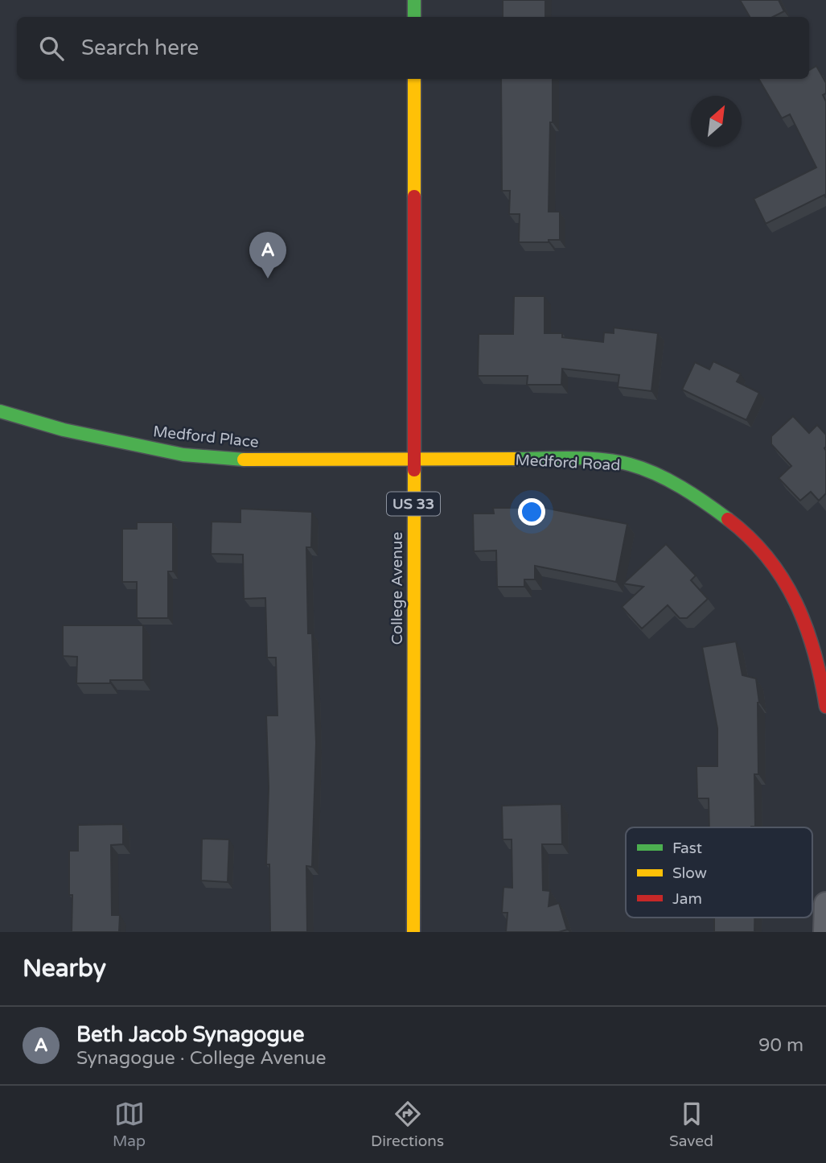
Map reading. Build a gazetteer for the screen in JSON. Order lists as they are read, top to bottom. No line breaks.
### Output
{"streets":{"street":["Medford Place","Medford Road","US 33","College Avenue"]},"crossings":[["Medford Place","Medford Road"],["Medford Place","College Avenue"],["Medford Road","College Avenue"]],"legend":["Fast","Slow","Jam"],"north":"top right","page":{"search":"Search here","pins":"A","heading":"Nearby","list":[{"mark":"A","name":"Beth Jacob Synagogue","note":"Synagogue · College Avenue","value":"90 m"}],"nav":["Map","Directions","Saved"]}}
